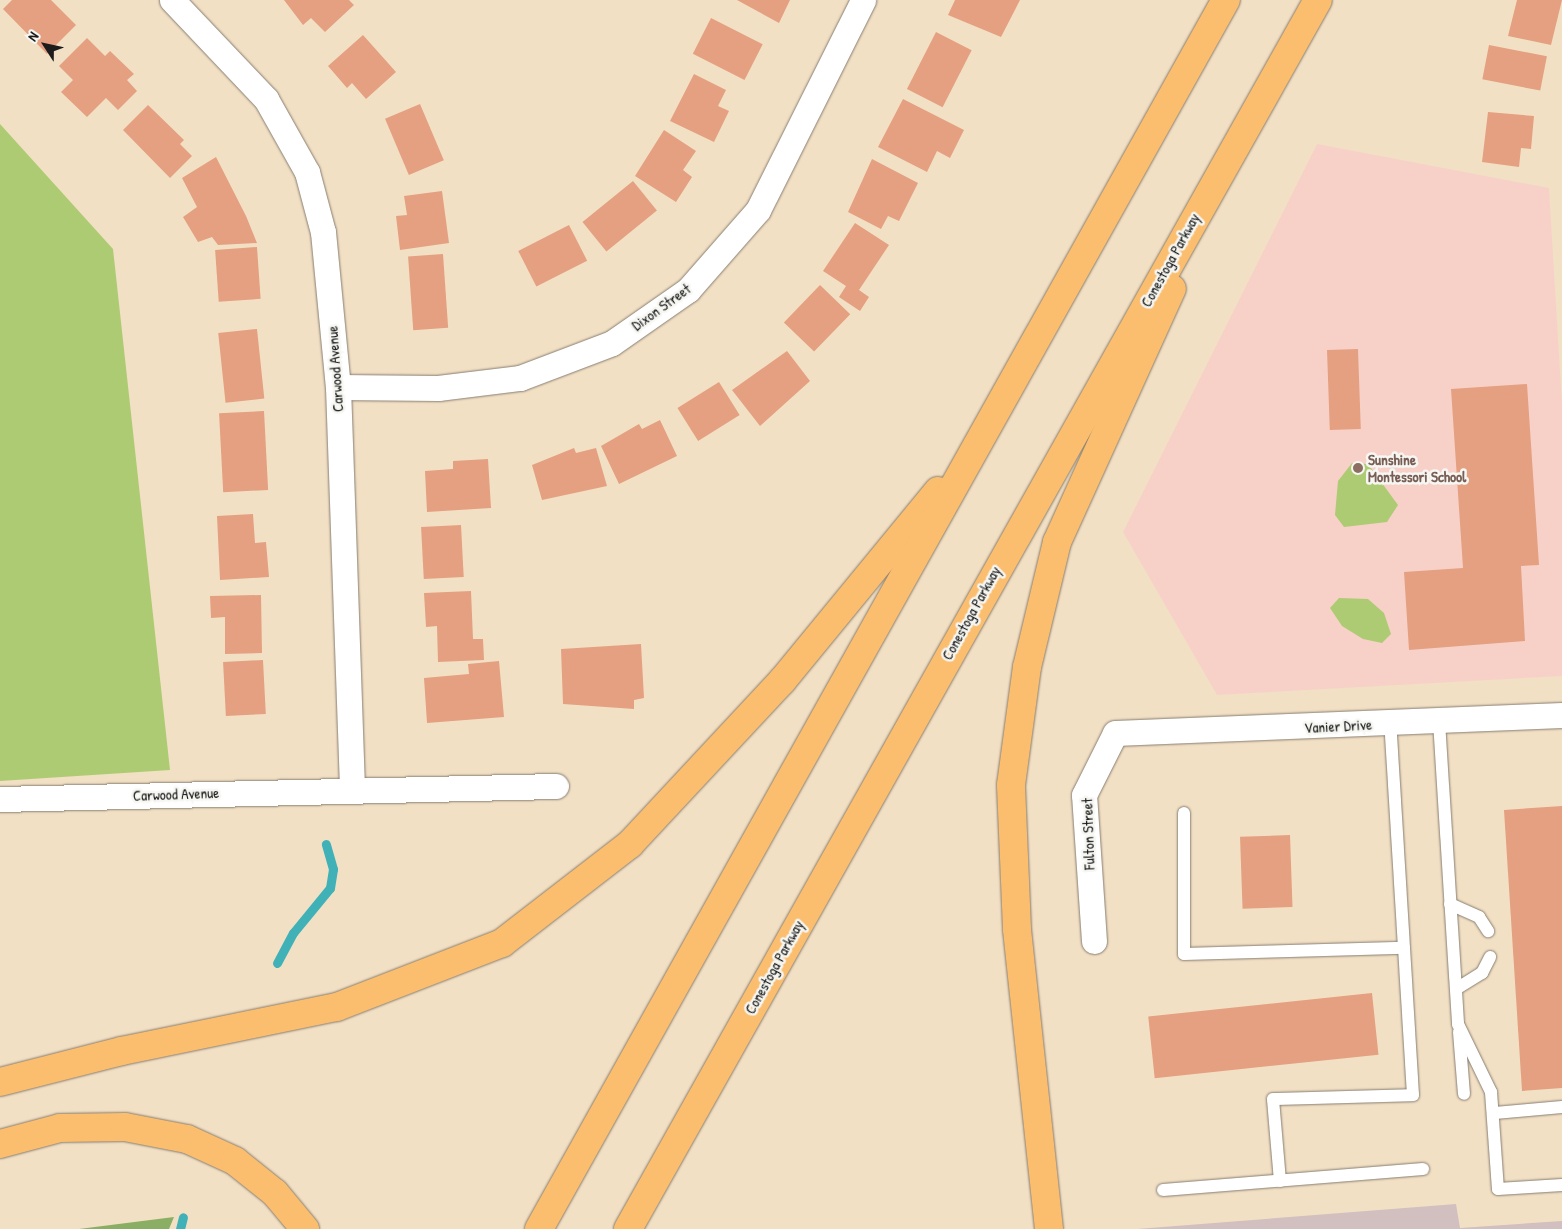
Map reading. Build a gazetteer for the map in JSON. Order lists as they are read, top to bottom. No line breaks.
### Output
{"streets":{"highway":["Conestoga Parkway"],"street":["Dixon Street","Carwood Avenue","Vanier Drive","Fulton Street"]},"crossings":[["Dixon Street","Carwood Avenue"],["Vanier Drive","Fulton Street"]],"places":["Sunshine Montessori School"],"north":"top left"}
